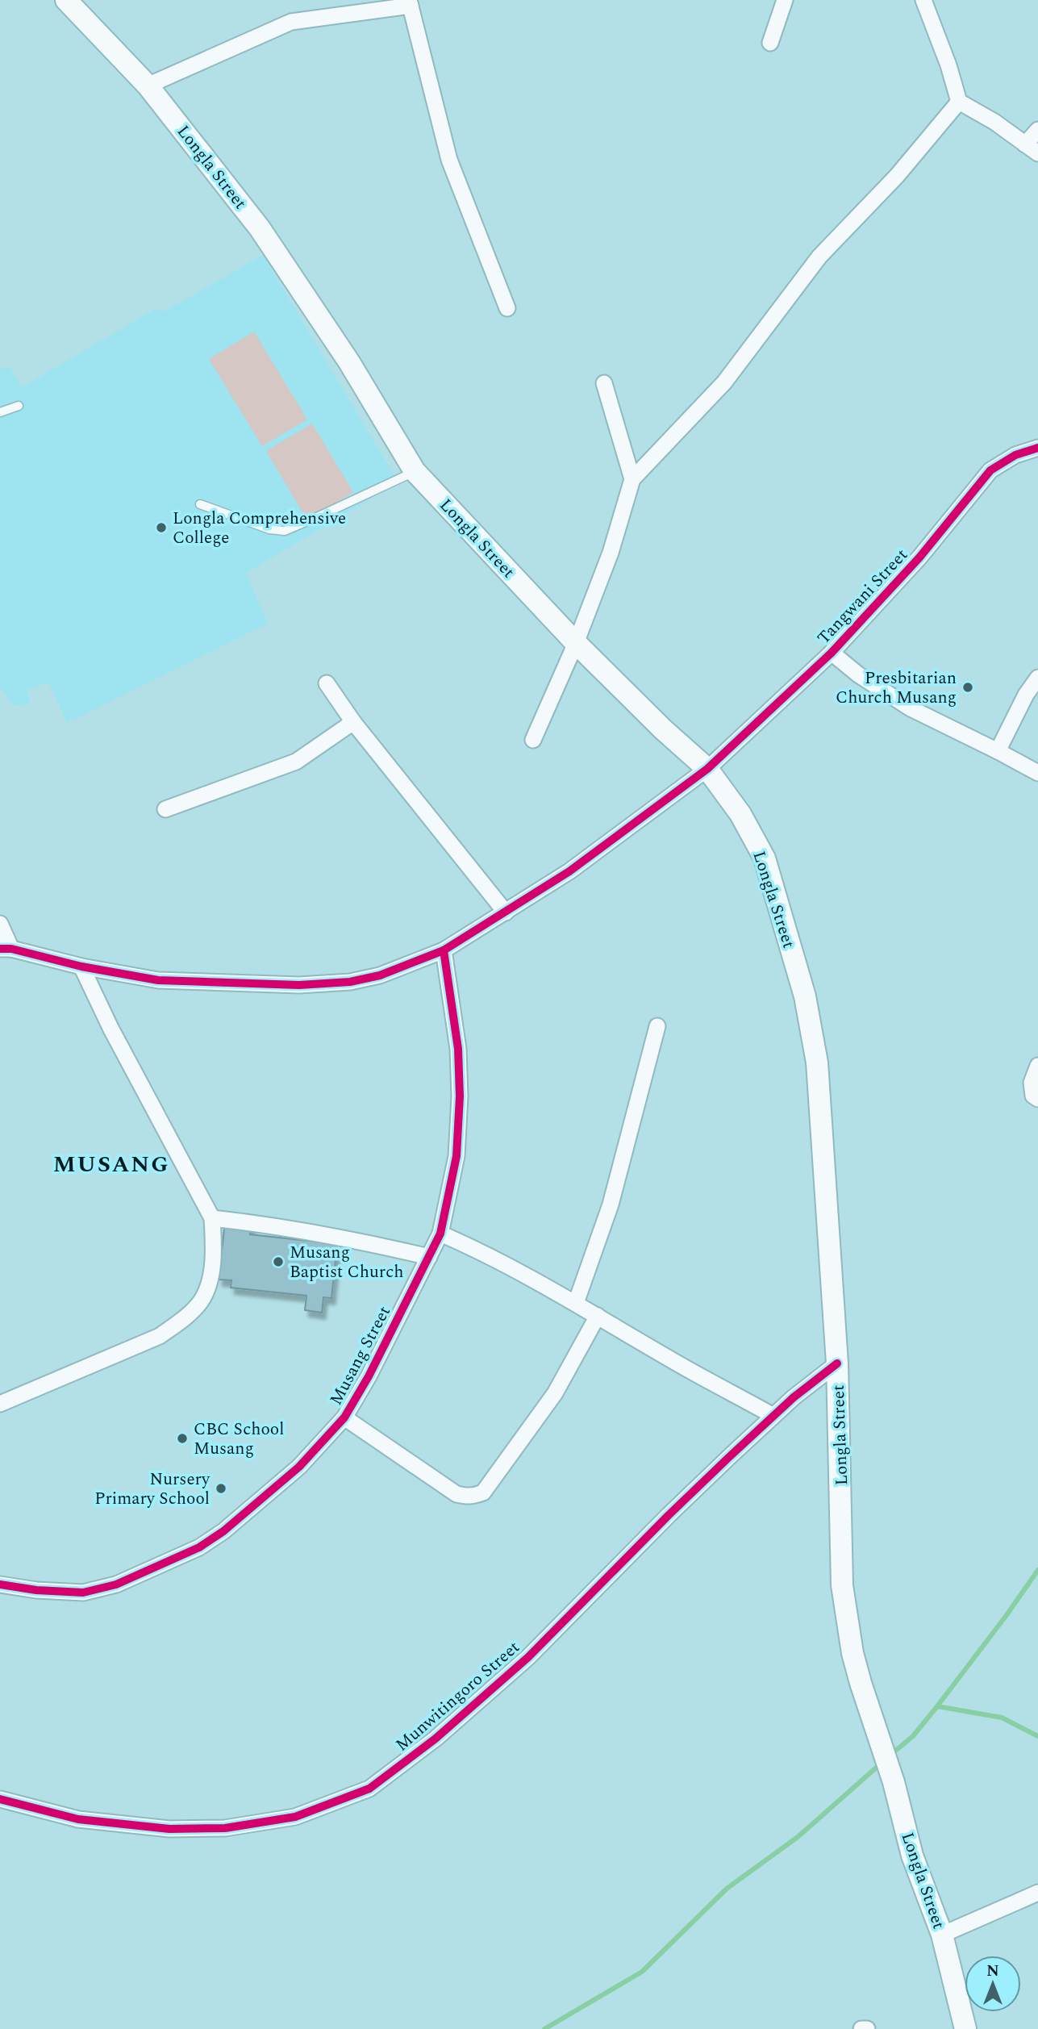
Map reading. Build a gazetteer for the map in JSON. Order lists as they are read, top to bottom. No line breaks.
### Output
{"streets":{"main road":["Longla Street"],"street":["Tangwani Street","Musang Street","Munwitingoro Street"]},"crossings":[["Longla Street","Tangwani Street"],["Longla Street","Munwitingoro Street"],["Tangwani Street","Musang Street"]],"districts":["MUSANG"],"places":["Longla Comprehensive College","Presbitarian Church Musang","Musang Baptist Church","CBC School Musang","Nursery Primary School"],"north":"top"}
